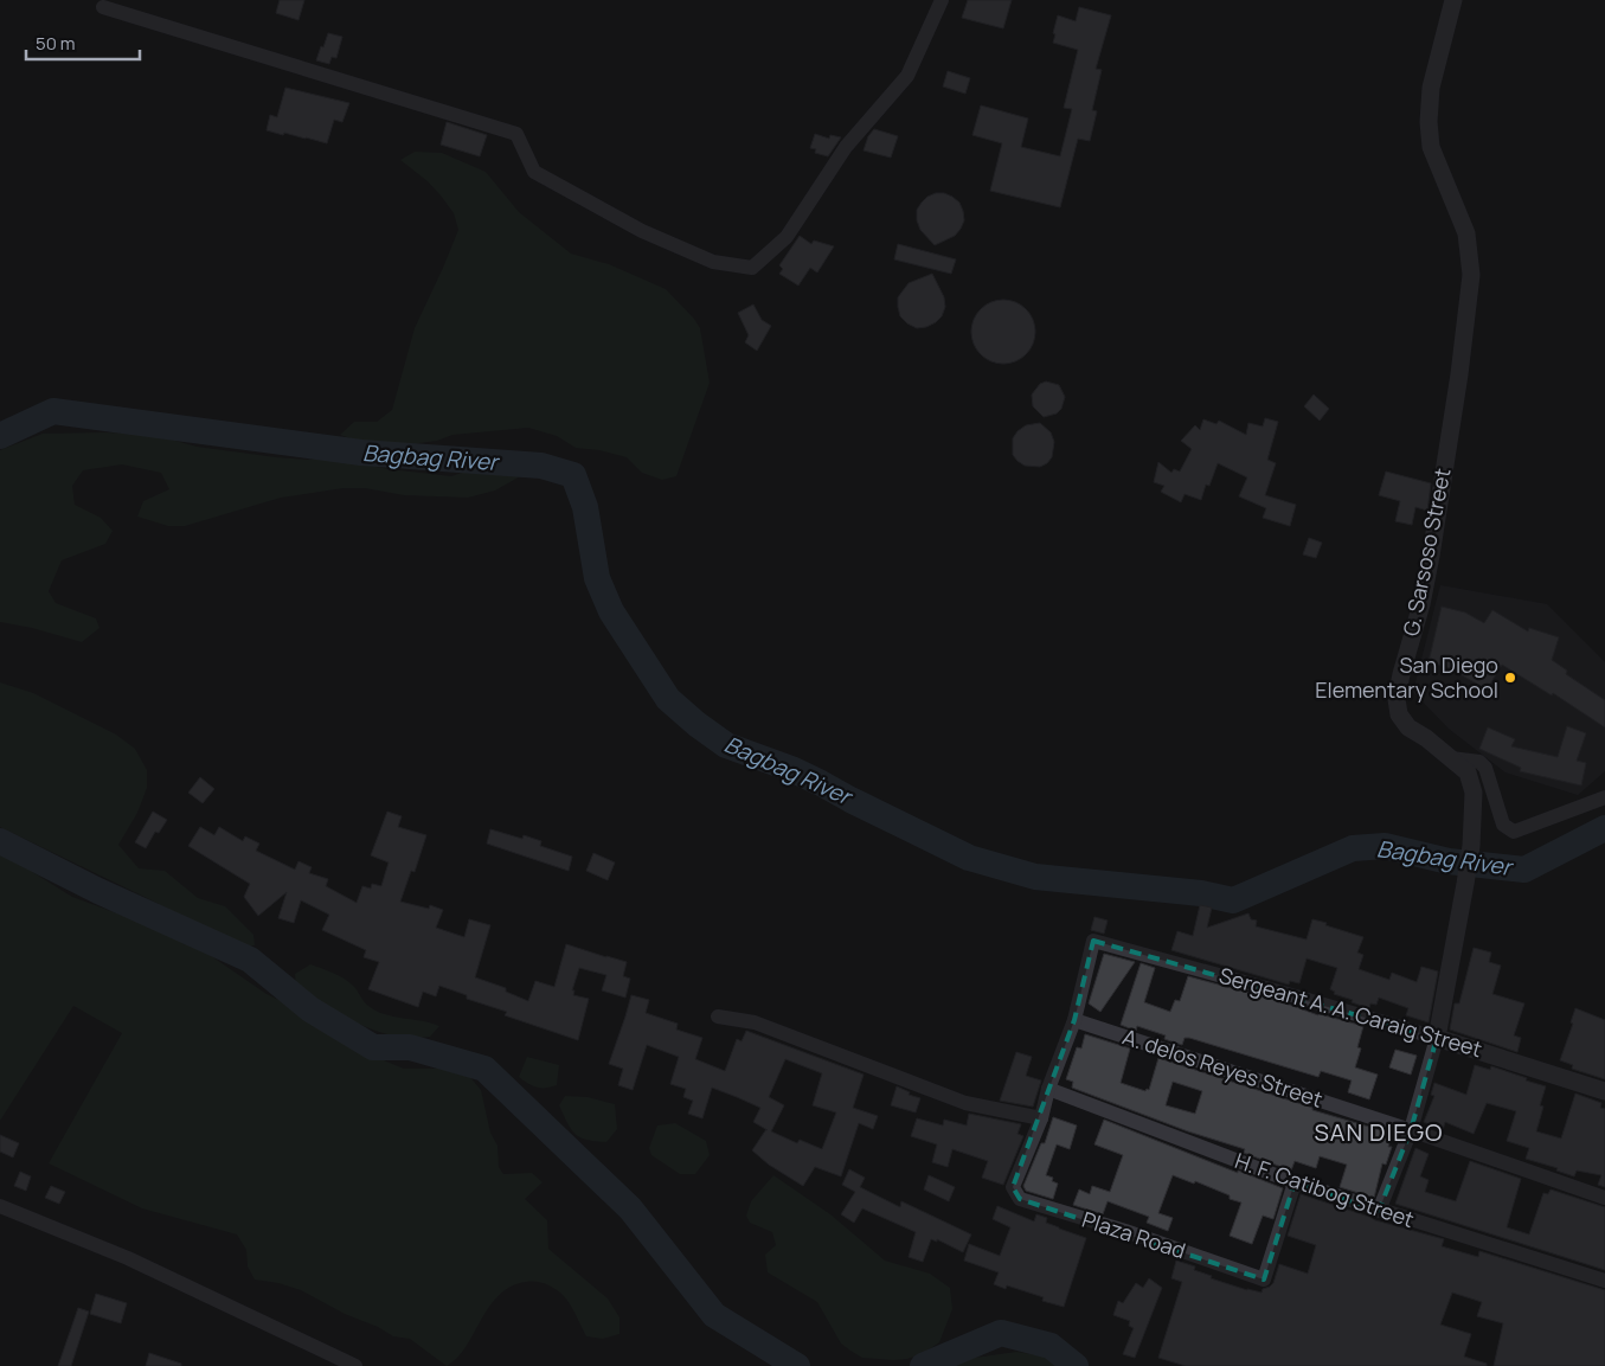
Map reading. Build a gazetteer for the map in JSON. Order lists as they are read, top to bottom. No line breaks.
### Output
{"streets":{"street":["G. Sarsoso Street","Sergeant A. A. Caraig Street","A. delos Reyes Street","H. F. Catibog Street","Plaza Road"]},"crossings":[["G. Sarsoso Street","Sergeant A. A. Caraig Street"],["G. Sarsoso Street","A. delos Reyes Street"],["G. Sarsoso Street","H. F. Catibog Street"],["Sergeant A. A. Caraig Street","Plaza Road"],["A. delos Reyes Street","Plaza Road"],["H. F. Catibog Street","Plaza Road"]],"districts":["SAN DIEGO"],"water":["Bagbag River"],"places":["San Diego Elementary School"],"scale_bar":"50 m"}
